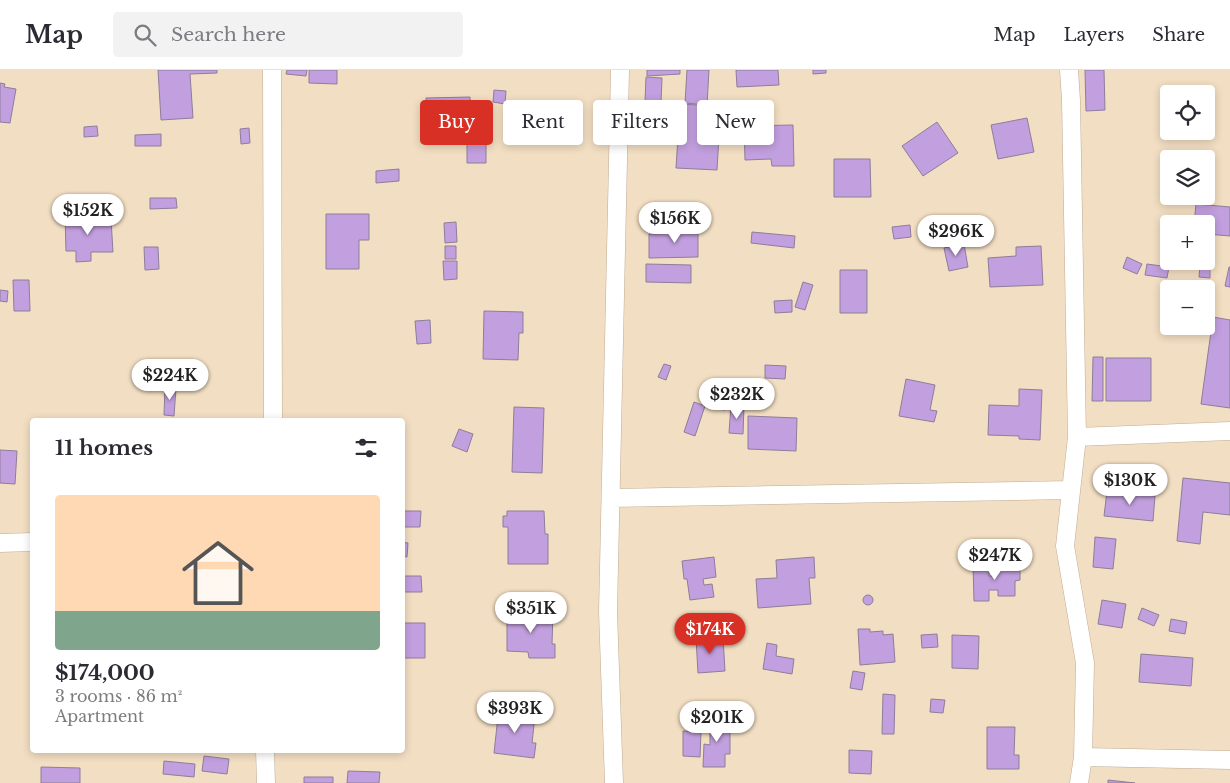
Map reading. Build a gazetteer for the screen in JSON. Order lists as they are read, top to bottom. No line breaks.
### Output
{"page":{"header":"Map","search":"Search here","nav":["Map","Layers","Share"],"map_buttons":["+","−"],"chip":["Buy","Rent","Filters","New"],"price":["$152K","$156K","$296K","$224K","$232K","$130K","$247K","$351K","$174K","$393K","$201K"],"heading":"11 homes","list":[{"name":"$174,000","note":"3 rooms · 86 m² · Apartment"}]}}
